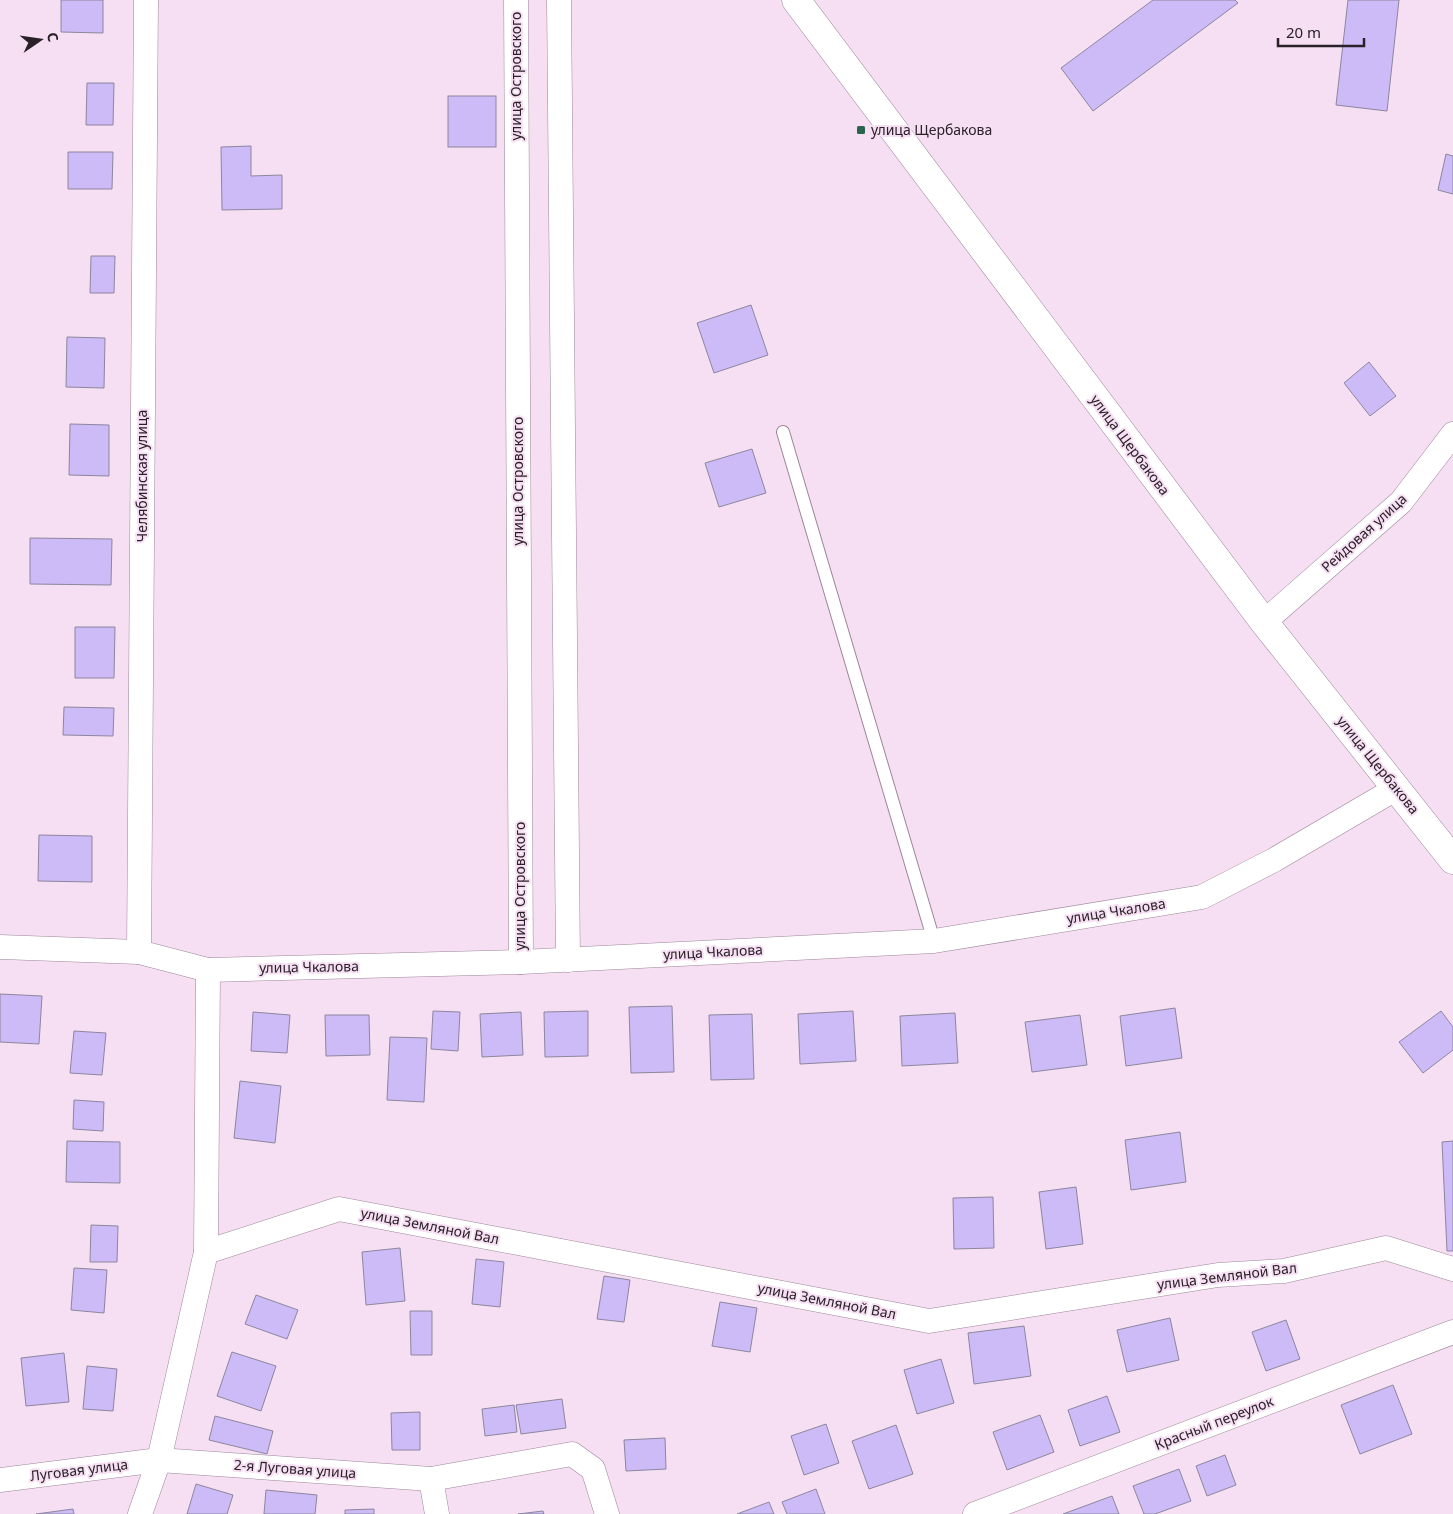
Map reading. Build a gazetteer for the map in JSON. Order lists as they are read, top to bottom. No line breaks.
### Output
{"streets":{"street":["улица Островского","улица Щербакова","Челябинская улица","Рейдовая улица","улица Чкалова","улица Земляной Вал","Красный переулок","2-я Луговая улица","Луговая улица"]},"crossings":[["улица Островского","улица Чкалова"],["улица Щербакова","Рейдовая улица"],["улица Щербакова","улица Чкалова"],["Челябинская улица","улица Чкалова"],["2-я Луговая улица","Луговая улица"]],"places":{"transit":["улица Щербакова"]},"scale_bar":"20 m","north":"right"}
